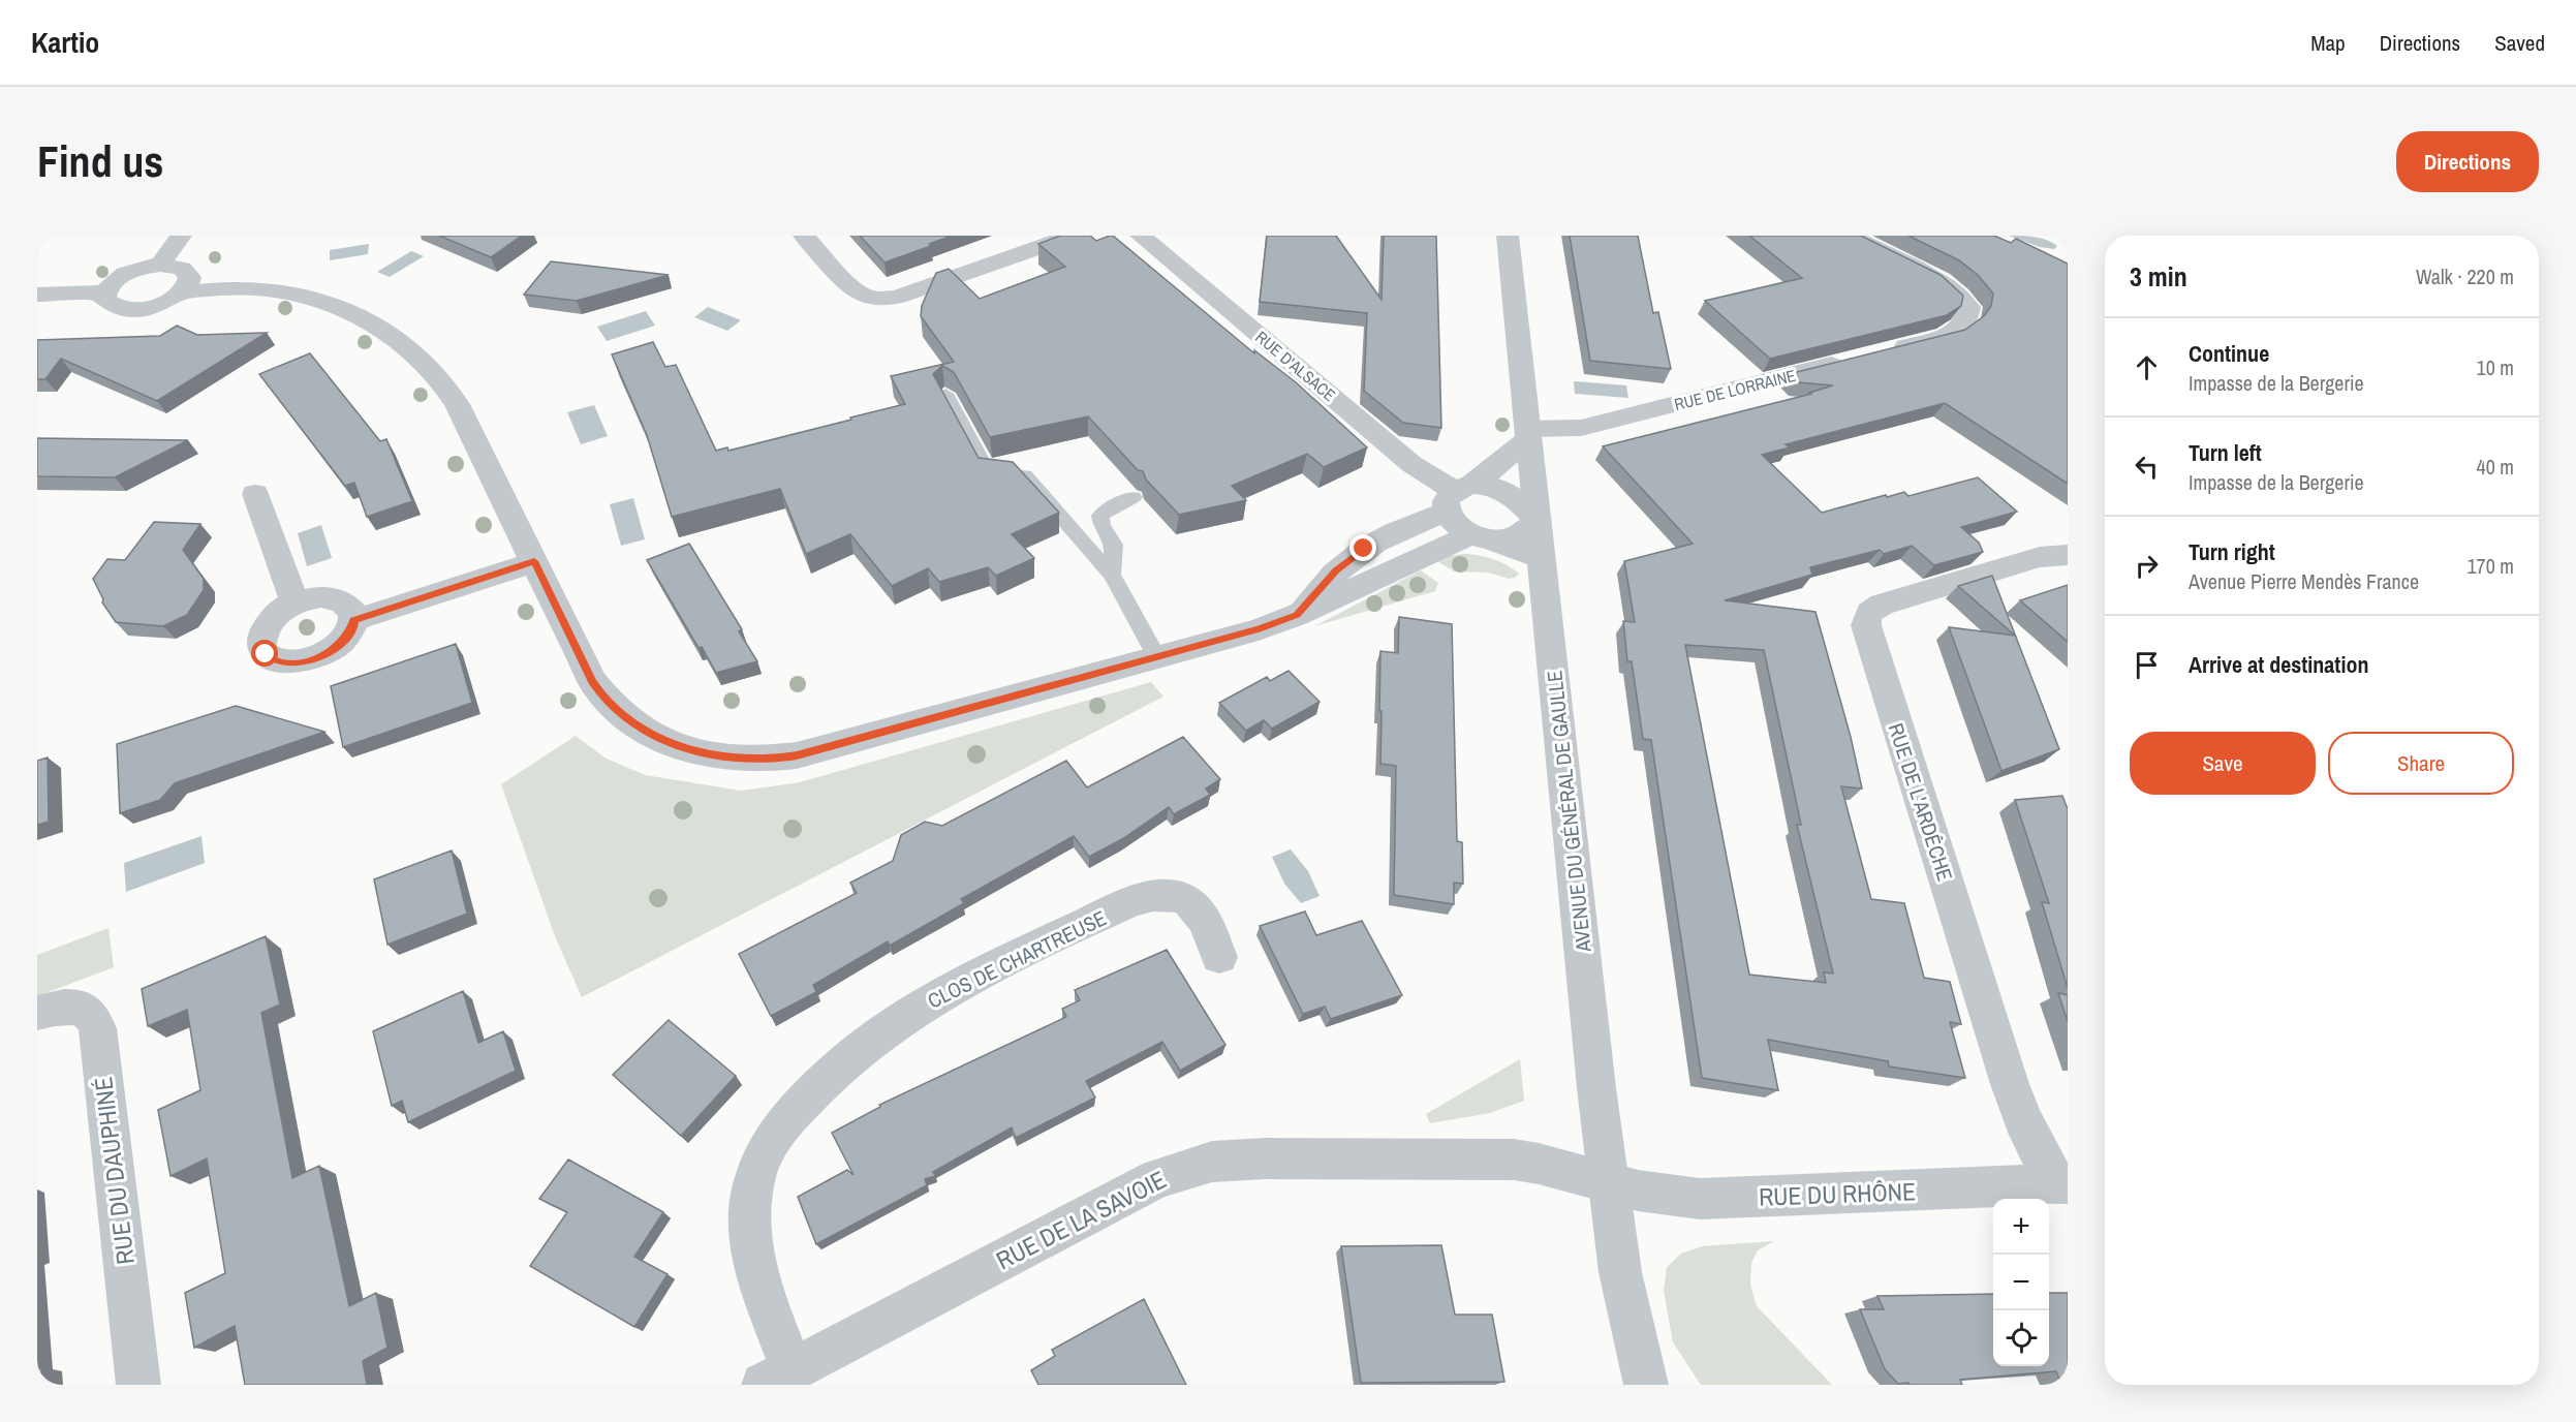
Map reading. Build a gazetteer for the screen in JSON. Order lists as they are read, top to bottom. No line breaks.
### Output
{"streets":{"street":["RUE D'ALSACE","RUE DE LORRAINE","RUE DE L'ARDÊCHE","AVENUE DU GÉNÉRAL DE GAULLE","CLOS DE CHARTREUSE","RUE DU DAUPHINÉ","RUE DU RHÔNE","RUE DE LA SAVOIE"]},"crossings":[["RUE DE LORRAINE","AVENUE DU GÉNÉRAL DE GAULLE"],["RUE DE L'ARDÊCHE","RUE DU RHÔNE"],["AVENUE DU GÉNÉRAL DE GAULLE","RUE DU RHÔNE"],["AVENUE DU GÉNÉRAL DE GAULLE","RUE DE LA SAVOIE"],["CLOS DE CHARTREUSE","RUE DE LA SAVOIE"],["RUE DU RHÔNE","RUE DE LA SAVOIE"]],"page":{"header":"Kartio","nav":["Map","Directions","Saved"],"buttons":["Directions",["Save","Share"]],"title":"Find us","heading":["3 min","Walk · 220 m"],"list":[["Continue","Impasse de la Bergerie","10 m"],["Turn left","Impasse de la Bergerie","40 m"],["Turn right","Avenue Pierre Mendès France","170 m"],"Arrive at destination"],"map_buttons":["+","−"]}}
